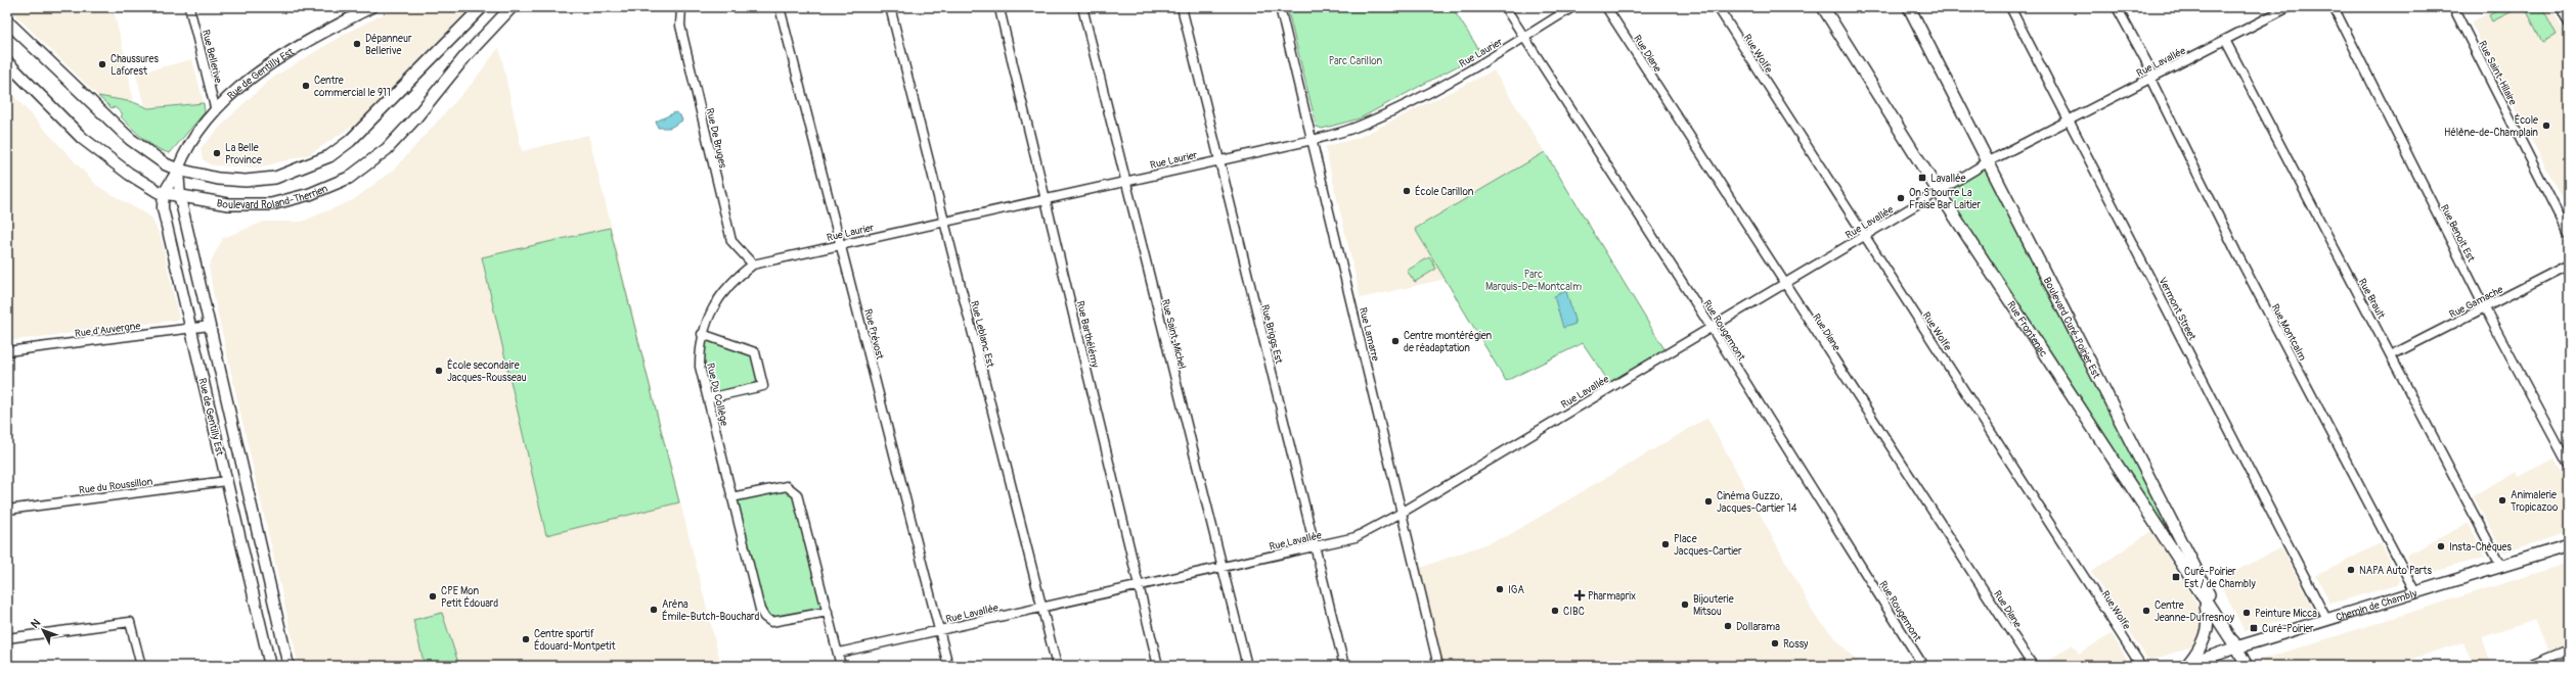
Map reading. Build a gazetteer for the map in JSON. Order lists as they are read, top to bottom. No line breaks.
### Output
{"streets":{"main road":["Boulevard Roland-Therrien","Boulevard Curé-Poirier Est","Rue Frontenac","Chemin de Chambly"],"street":["Rue Laurier","Rue Diane","Rue Wolfe","Rue Bellerive","Rue Lavallée","Rue Saint-Hilaire","Rue de Gentilly Est","Rue De Bruges","Rue Benoit Est","Rue Brault","Rue Gamache","Vermont Street","Rue d'Auvergne","Rue Rougemont","Rue Montcalm","Rue Prévost","Rue Leblanc Est","Rue Barthélémy","Rue Saint-Michel","Rue Briggs Est","Rue Lamarre","Rue Du Collège","Rue du Roussillon"]},"crossings":[["Rue Laurier","Rue De Bruges"],["Rue Laurier","Rue Rougemont"],["Rue Laurier","Rue Prévost"],["Rue Laurier","Rue Leblanc Est"],["Rue Laurier","Rue Barthélémy"],["Rue Laurier","Rue Saint-Michel"],["Rue Laurier","Rue Briggs Est"],["Rue Laurier","Rue Lamarre"],["Rue Laurier","Rue Du Collège"],["Rue Diane","Rue Lavallée"],["Rue Wolfe","Rue Lavallée"],["Rue Bellerive","Rue de Gentilly Est"],["Rue Lavallée","Rue Brault"],["Rue Lavallée","Vermont Street"],["Rue Lavallée","Boulevard Curé-Poirier Est"],["Rue Lavallée","Rue Frontenac"],["Rue Lavallée","Rue Rougemont"],["Rue Lavallée","Rue Montcalm"],["Rue Lavallée","Rue Prévost"],["Rue Lavallée","Rue Leblanc Est"],["Rue Lavallée","Rue Barthélémy"],["Rue Lavallée","Rue Saint-Michel"],["Rue Lavallée","Rue Briggs Est"],["Rue Lavallée","Rue Lamarre"],["Rue de Gentilly Est","Boulevard Roland-Therrien"],["Rue de Gentilly Est","Rue d'Auvergne"],["Rue de Gentilly Est","Rue du Roussillon"],["Rue De Bruges","Rue Du Collège"],["Rue Benoit Est","Rue Gamache"],["Rue Brault","Rue Gamache"],["Rue Brault","Chemin de Chambly"],["Vermont Street","Chemin de Chambly"],["Boulevard Curé-Poirier Est","Rue Frontenac"],["Boulevard Curé-Poirier Est","Chemin de Chambly"],["Rue Frontenac","Chemin de Chambly"],["Rue Montcalm","Chemin de Chambly"]],"parks":["Parc Carillon","Parc Marquis-De-Montcalm"],"places":{"other":["Dépanneur Bellerive","Chaussures Laforest","Centre commercial le 911","École Hélène-de-Champlain","La Belle Province","École Carillon","On S'bourre La Fraise Bar Laitier","Centre montérégien de réadaptation","École secondaire Jacques-Rousseau","Animalerie Tropicazoo","Cinéma Guzzo, Jacques-Cartier 14","Place Jacques-Cartier","Insta-Chèques","NAPA Auto Parts","IGA","CPE Mon Petit Édouard","Bijouterie Mitsou","Aréna Émile-Butch-Bouchard","CIBC","Centre Jeanne-Dufresnoy","Peinture Micca","Dollarama","Centre sportif Édouard-Montpetit","Rossy"],"transit":["Lavallée","Curé-Poirier Est / de Chambly","Curé-Poirier"],"health":["Pharmaprix"]},"north":"top left"}
